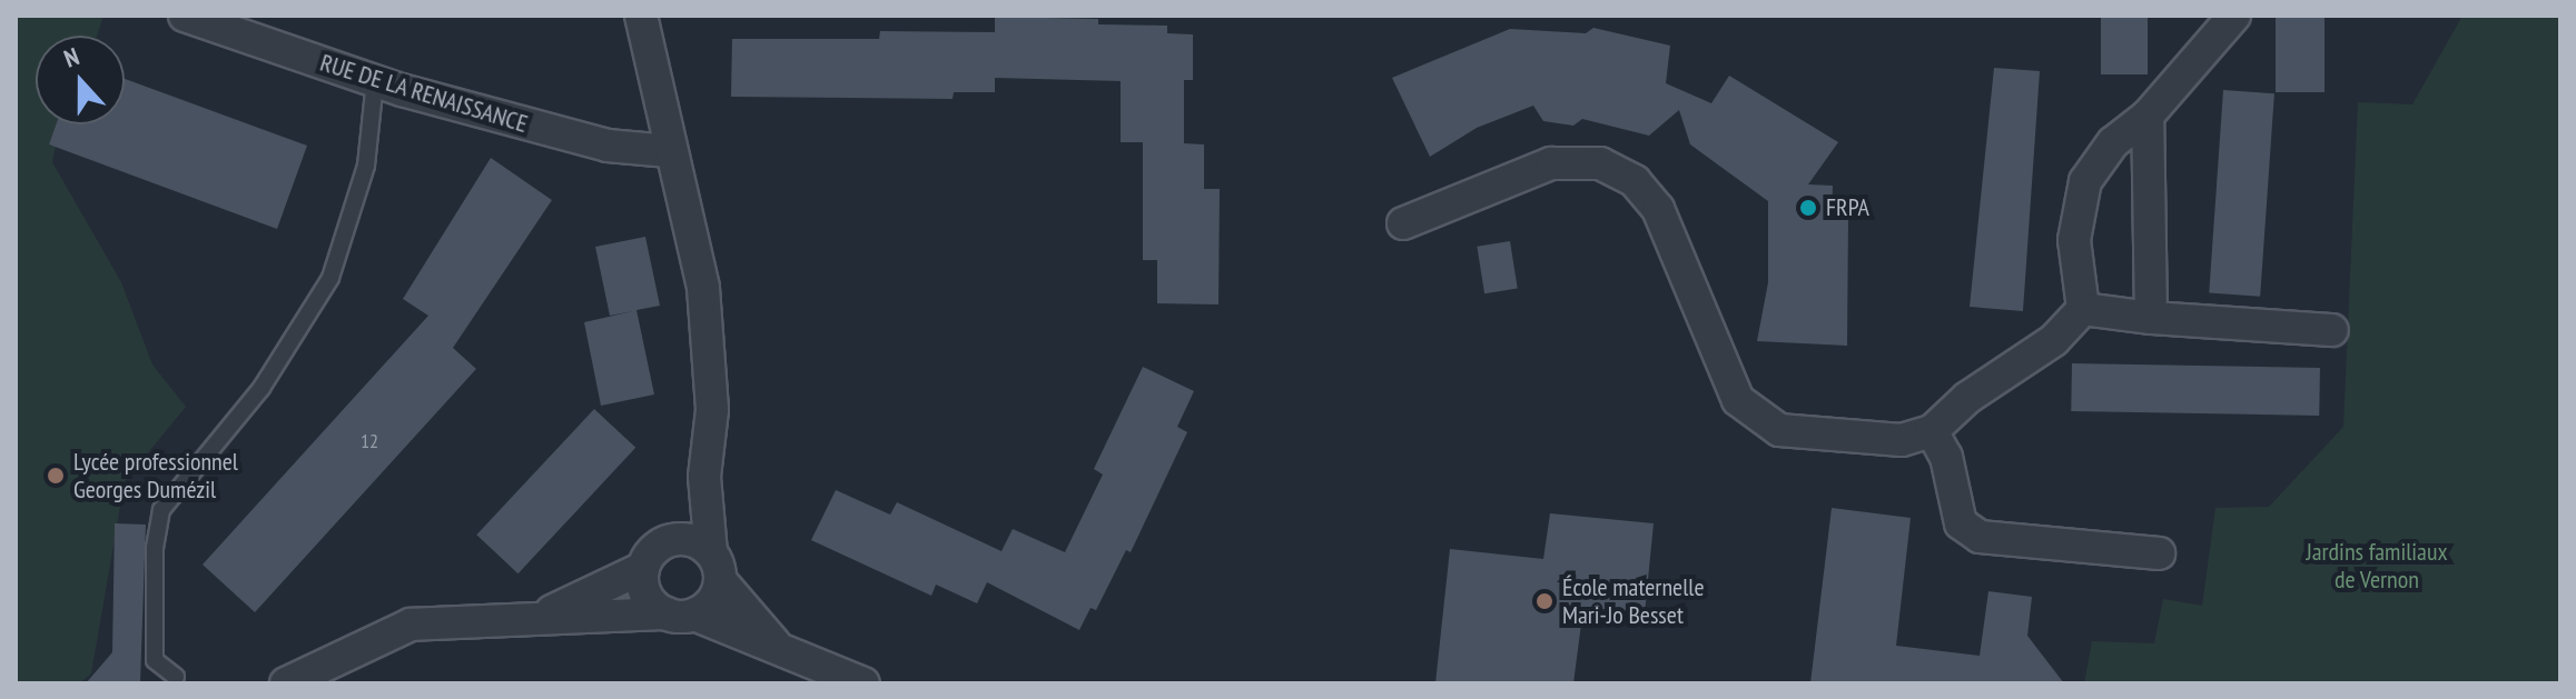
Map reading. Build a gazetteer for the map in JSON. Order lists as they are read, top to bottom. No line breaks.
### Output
{"streets":{"street":["RUE DE LA RENAISSANCE"]},"parks":["Jardins familiaux de Vernon"],"places":["FRPA","Lycée professionnel Georges Dumézil","École maternelle Mari-Jo Besset"],"house_numbers":["12"],"north":"top"}
